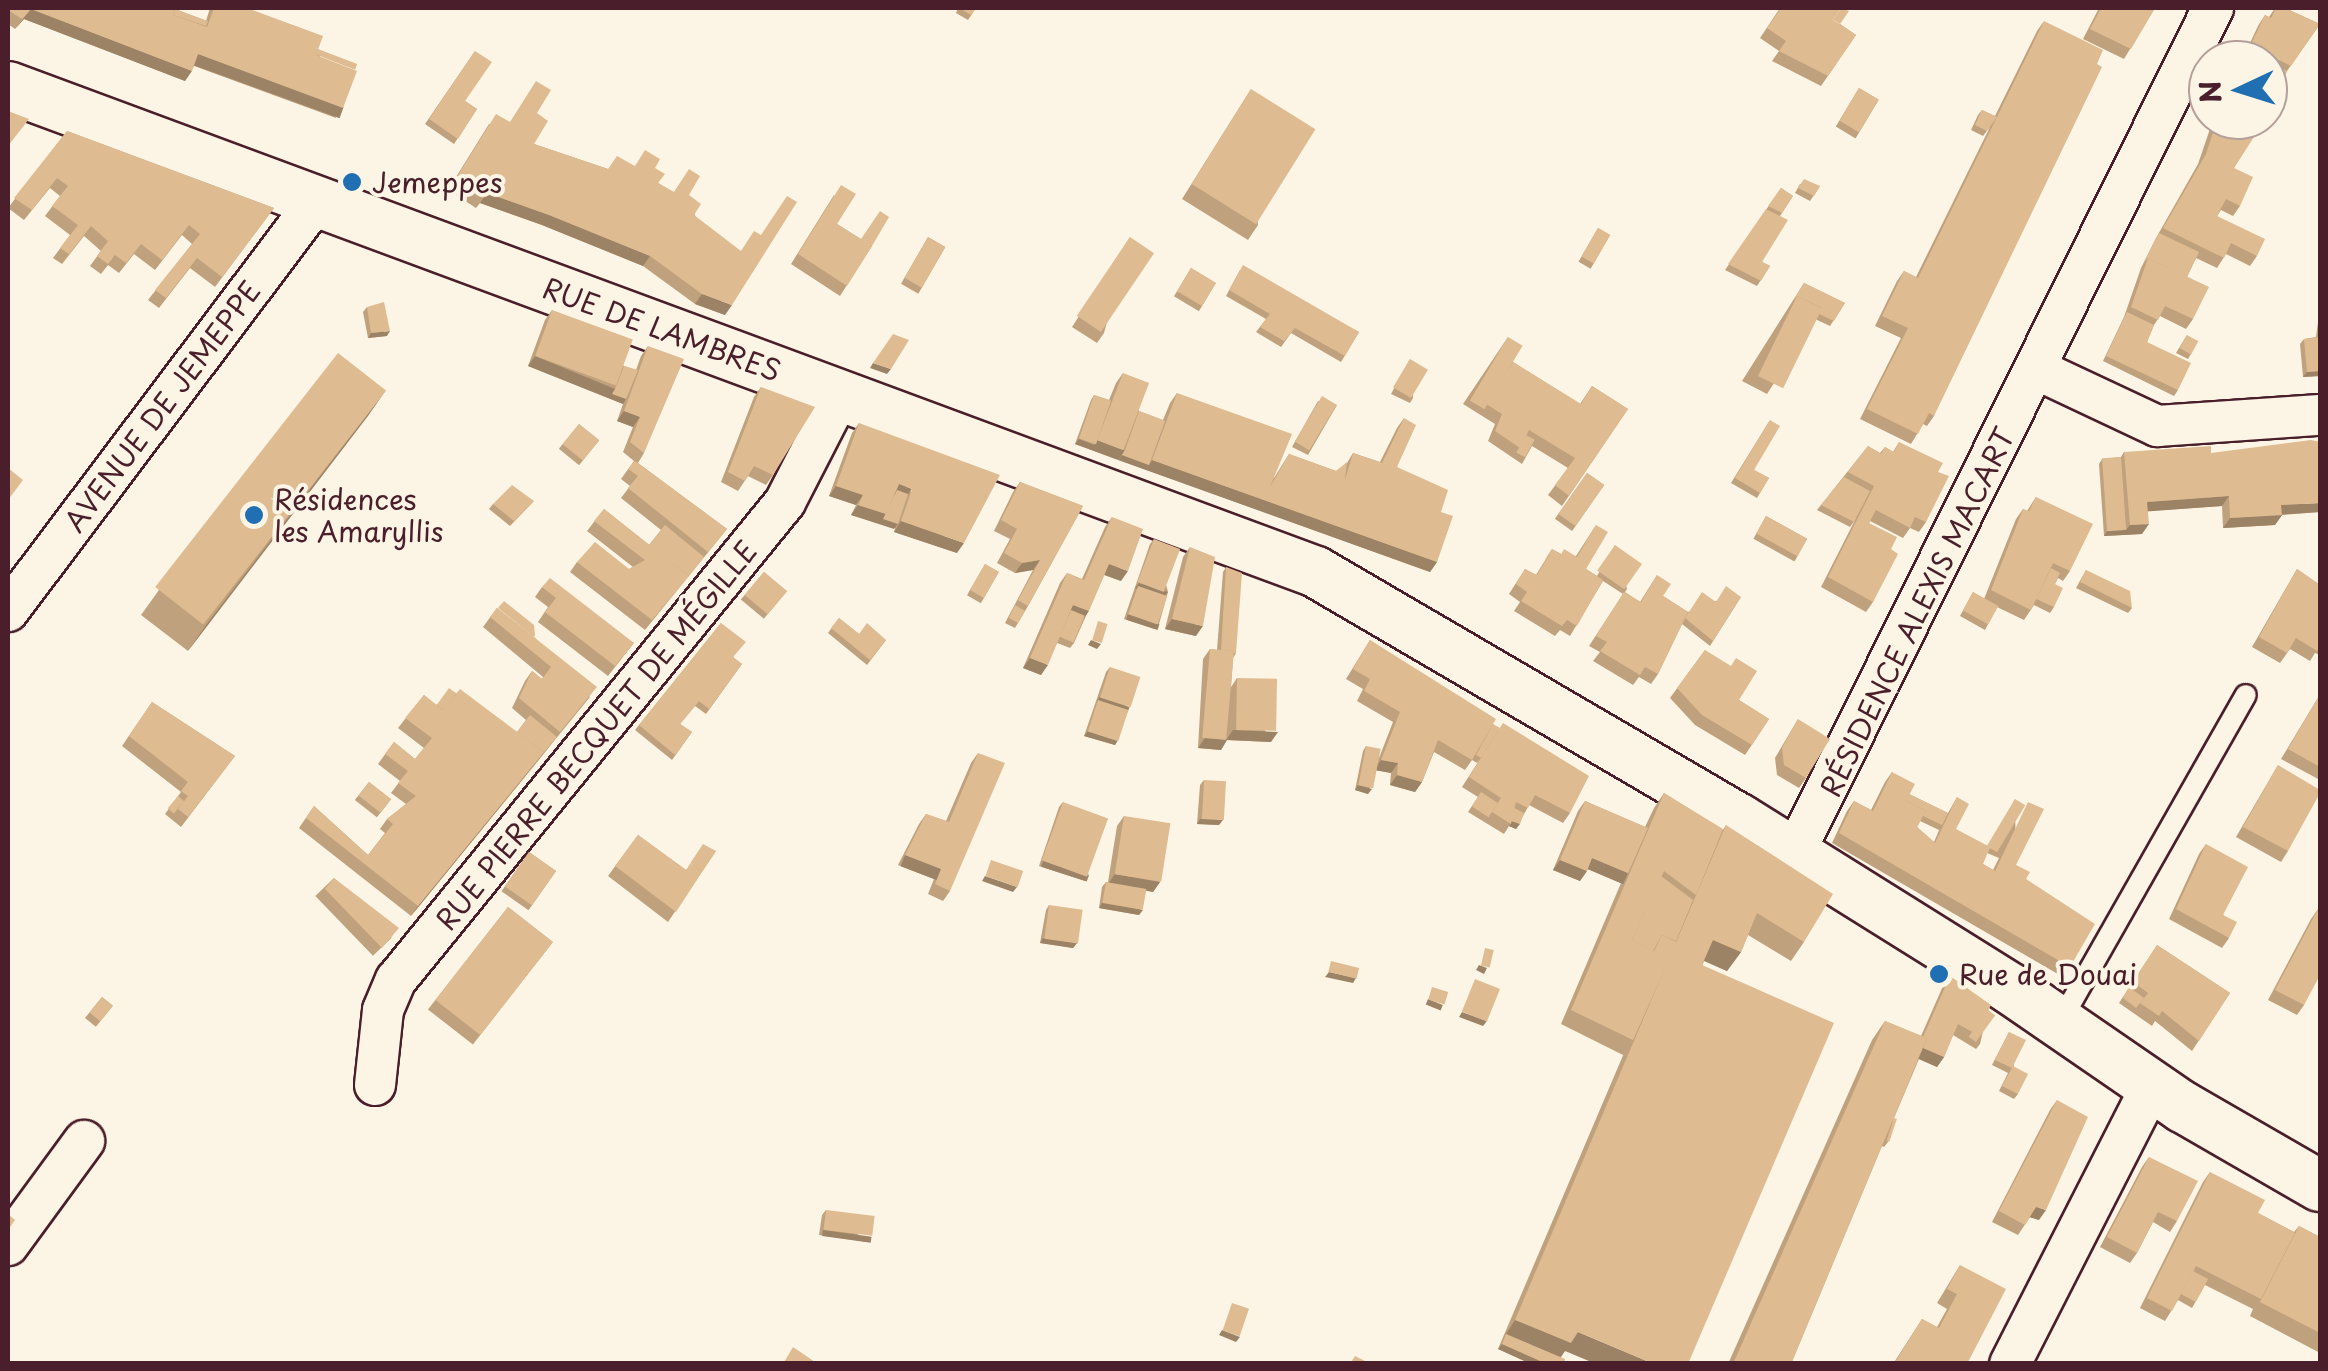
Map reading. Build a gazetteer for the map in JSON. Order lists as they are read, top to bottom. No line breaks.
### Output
{"streets":{"street":["RUE DE LAMBRES","AVENUE DE JEMEPPE","RÉSIDENCE ALEXIS MACART","RUE PIERRE BECQUET DE MÉGILLE"]},"crossings":[["RUE DE LAMBRES","AVENUE DE JEMEPPE"],["RUE DE LAMBRES","RÉSIDENCE ALEXIS MACART"],["RUE DE LAMBRES","RUE PIERRE BECQUET DE MÉGILLE"]],"places":["Jemeppes","Résidences les Amaryllis","Rue de Douai"],"north":"left"}
